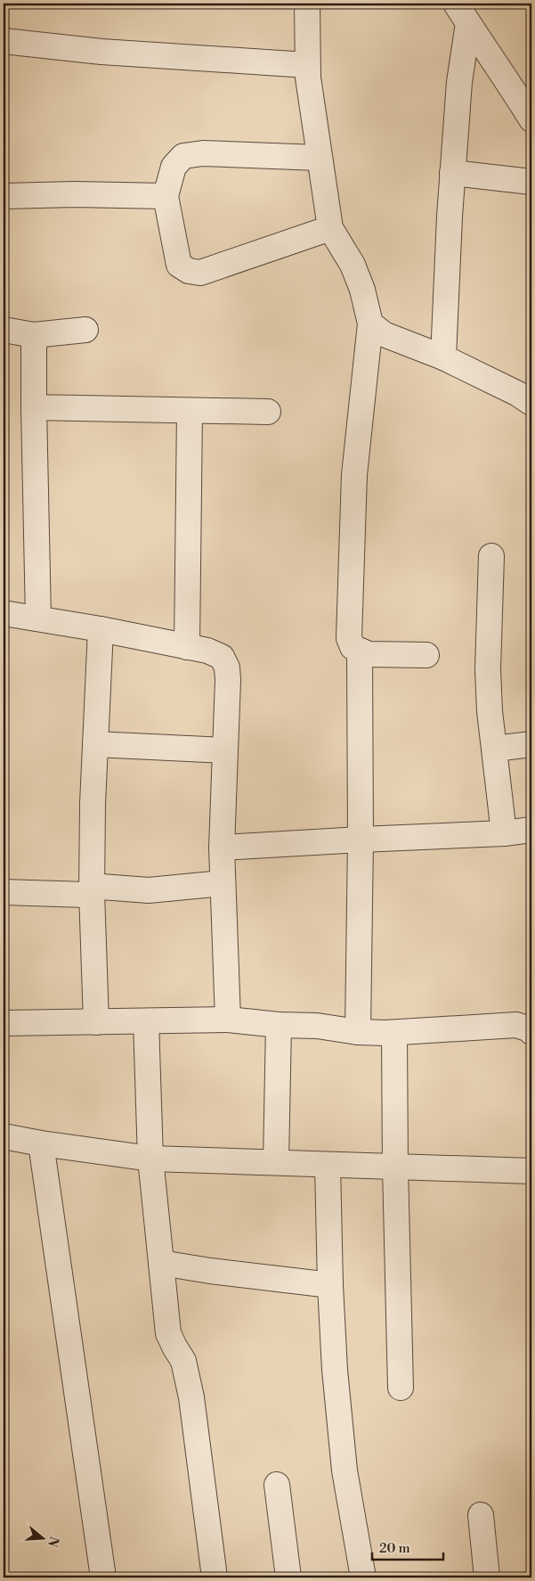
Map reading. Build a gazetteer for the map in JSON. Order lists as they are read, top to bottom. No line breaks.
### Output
{"scale_bar":"20 m","north":"right"}
